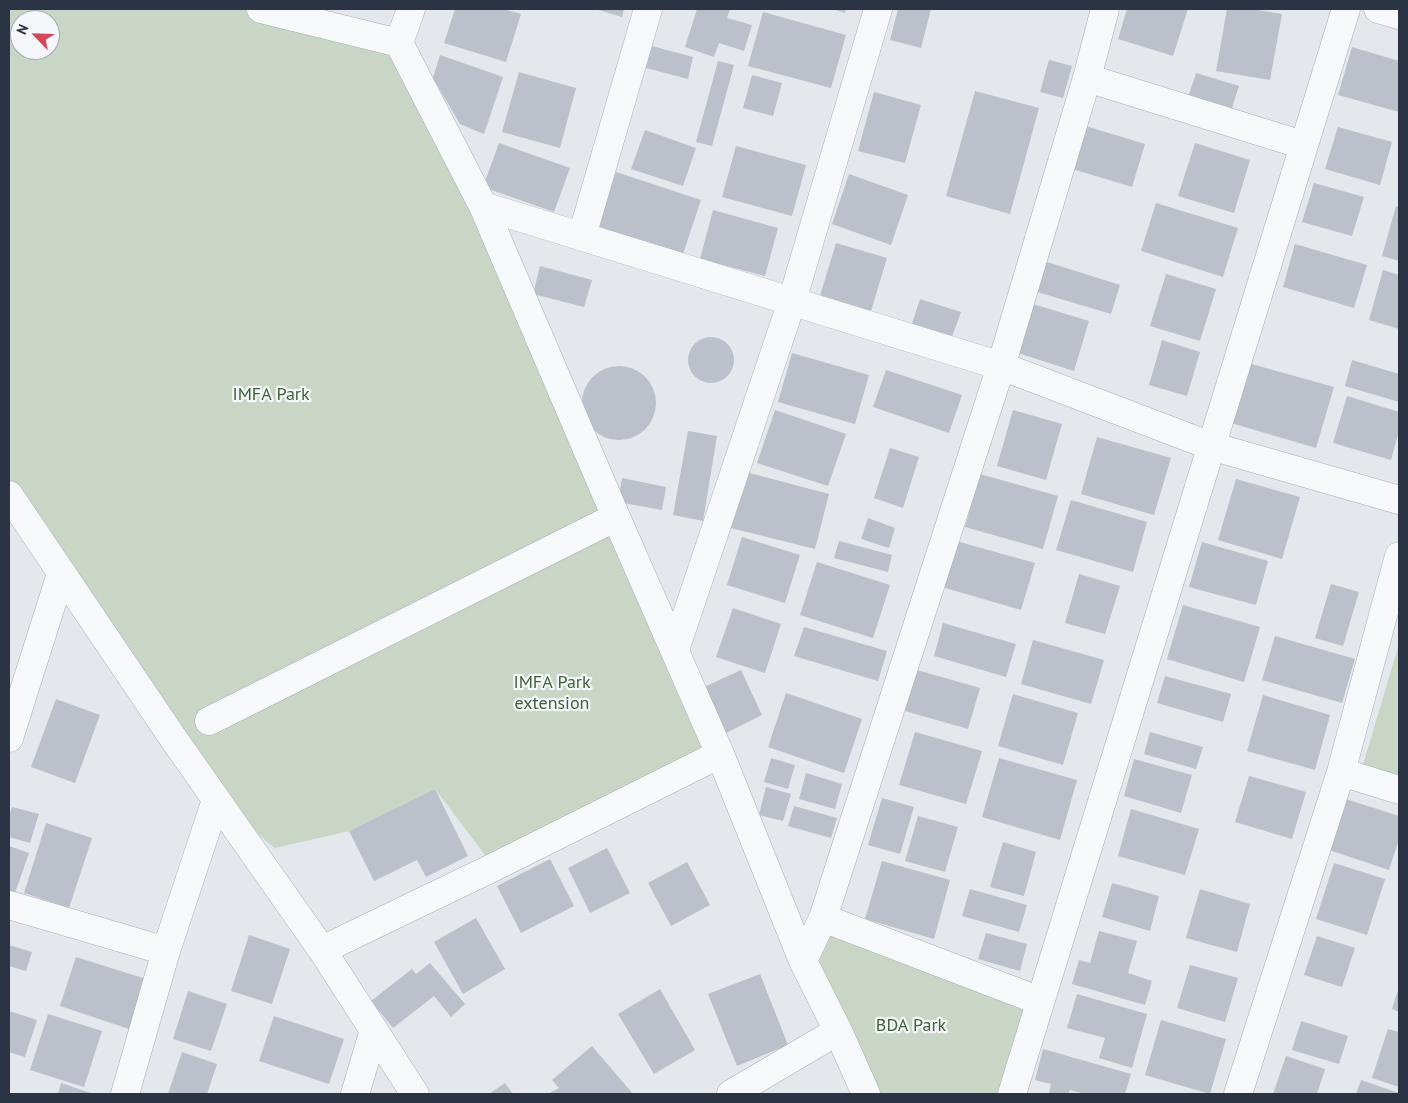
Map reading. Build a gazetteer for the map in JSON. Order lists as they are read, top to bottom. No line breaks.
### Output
{"parks":["IMFA Park","IMFA Park extension","BDA Park"],"north":"top left"}
